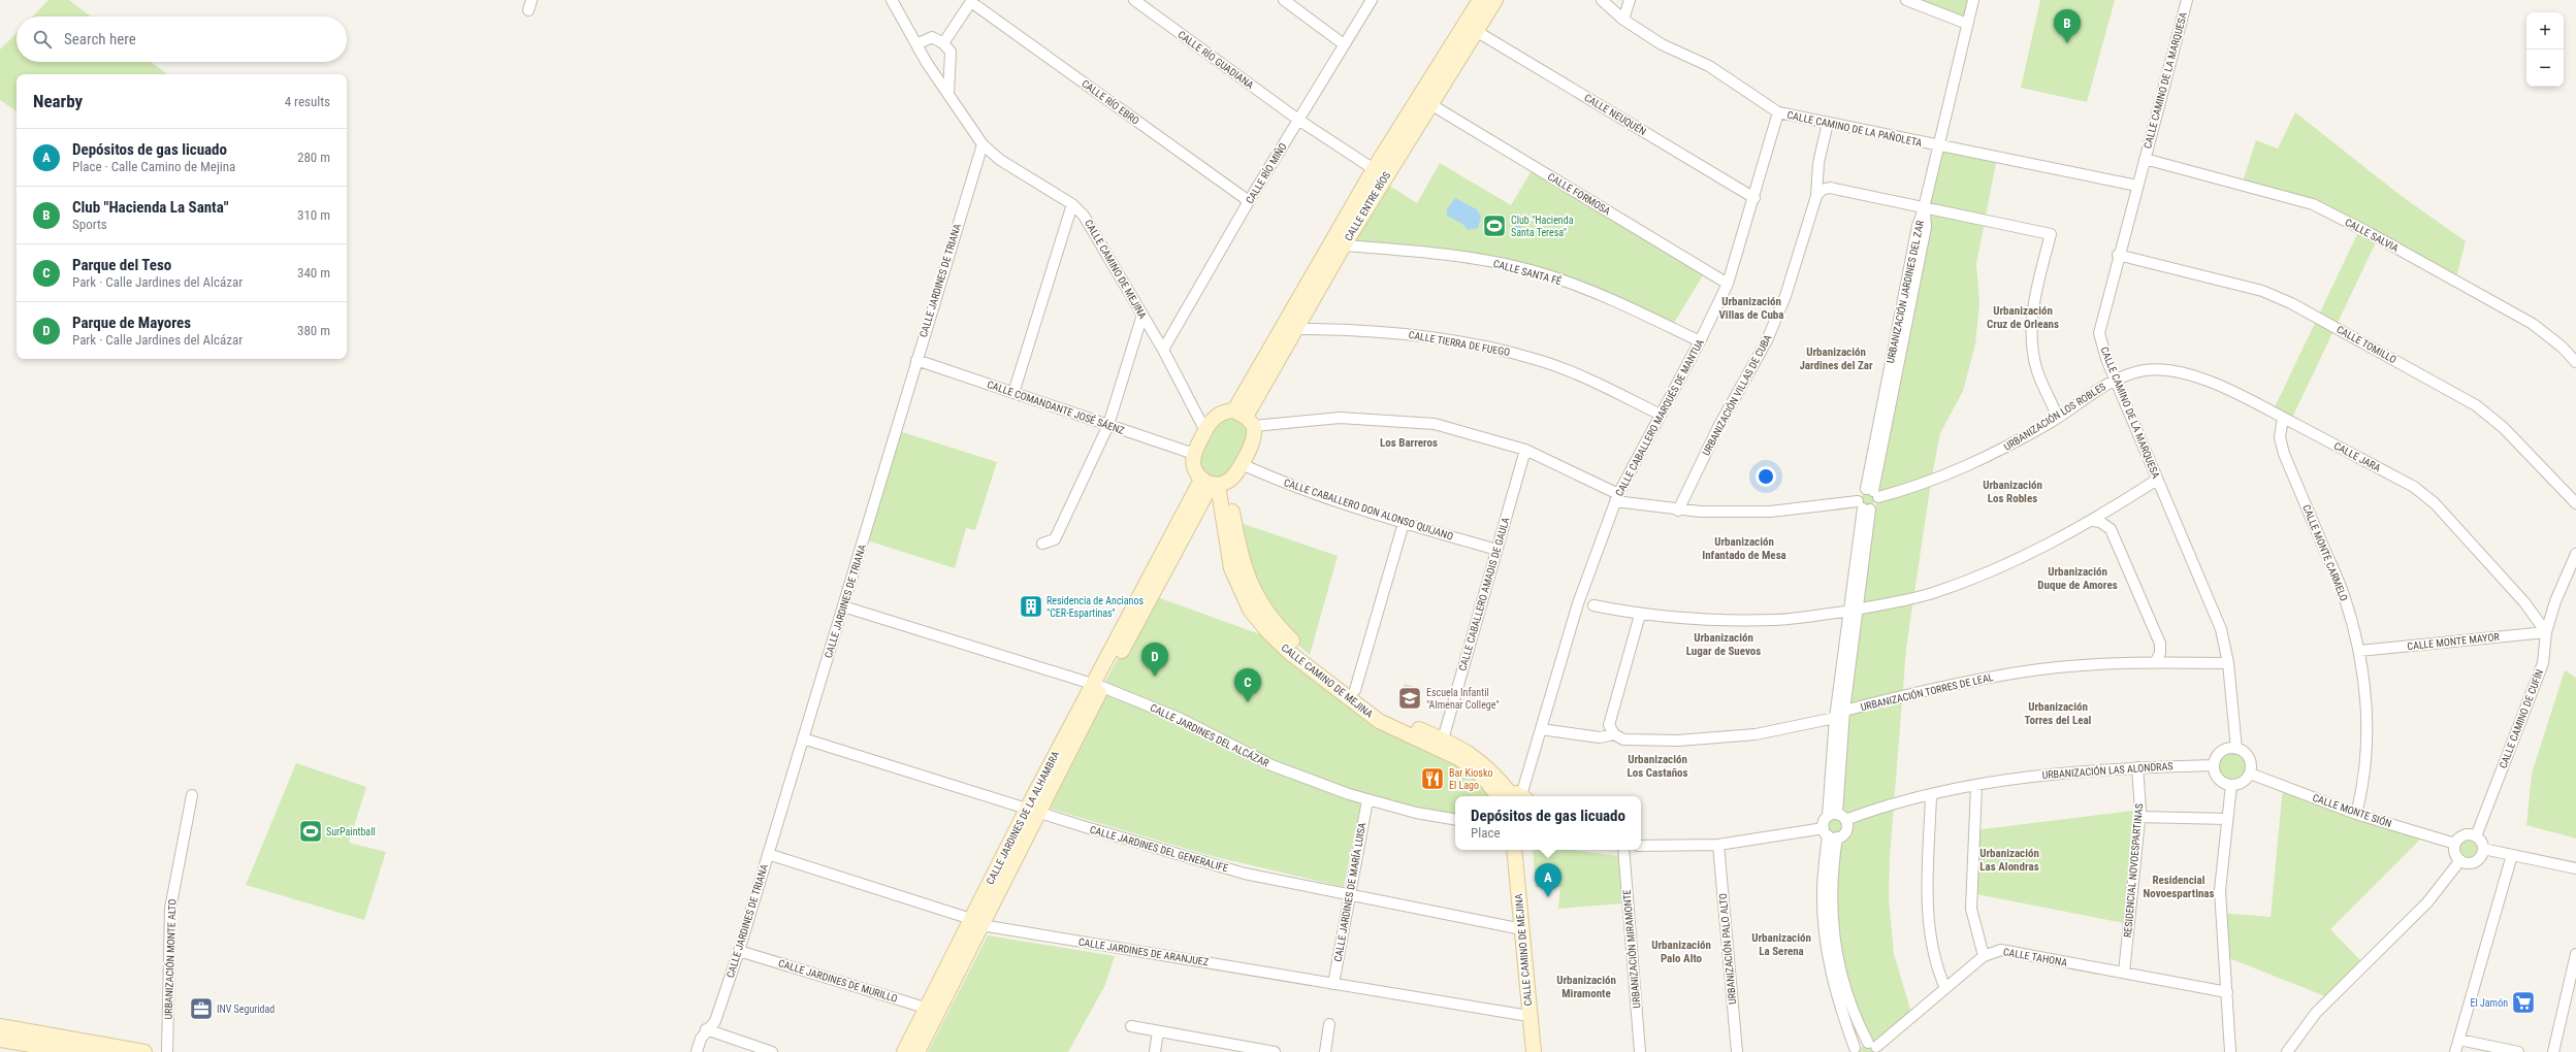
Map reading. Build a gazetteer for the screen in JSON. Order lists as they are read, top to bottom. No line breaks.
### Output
{"streets":{"street":["CALLE RÍO GUADIANA","CALLE CAMINO DE LA MARQUESA","CALLE RÍO EBRO","CALLE NEUQUÉN","CALLE CAMINO DE LA PAÑOLETA","CALLE RÍO MIÑO","CALLE FORMOSA","CALLE ENTRE RÍOS","CALLE SALVIA","CALLE CAMINO DE MEJINA","CALLE SANTA FÉ","CALLE JARDINES DE TRIANA","URBANIZACIÓN JARDINES DEL ZAR","CALLE TIERRA DE FUEGO","CALLE TOMILLO","URBANIZACIÓN VILLAS DE CUBA","CALLE COMANDANTE JOSÉ SÁENZ","URBANIZACIÓN LOS ROBLES","CALLE CABALLERO MARQUÉS DE MANTUA","CALLE JARA","CALLE CABALLERO DON ALONSO QUIJANO","CALLE MONTE CARMELO","CALLE CABALLERO AMADIS DE GAULA","CALLE MONTE MAYOR","URBANIZACIÓN TORRES DE LEAL","CALLE CAMINO DE CUFÍN","CALLE JARDINES DEL ALCÁZAR","URBANIZACIÓN LAS ALONDRAS","CALLE MONTE SIÓN","CALLE JARDINES DE LA ALHAMBRA","CALLE JARDINES DEL GENERALIFE","RESIDENCIAL NOVOESPARTINAS","CALLE JARDINES DE MARÍA LUISA","URBANIZACIÓN MIRAMONTE","URBANIZACIÓN PALO ALTO","CALLE JARDINES DE ARANJUEZ","CALLE TAHONA","URBANIZACIÓN MONTE ALTO","CALLE JARDINES DE MURILLO"]},"crossings":[["CALLE RÍO GUADIANA","CALLE RÍO MIÑO"],["CALLE RÍO GUADIANA","CALLE ENTRE RÍOS"],["CALLE CAMINO DE LA MARQUESA","CALLE CAMINO DE LA PAÑOLETA"],["CALLE CAMINO DE LA MARQUESA","CALLE SALVIA"],["CALLE CAMINO DE LA MARQUESA","CALLE TOMILLO"],["CALLE CAMINO DE LA MARQUESA","URBANIZACIÓN LOS ROBLES"],["CALLE CAMINO DE LA MARQUESA","CALLE JARA"],["CALLE CAMINO DE LA MARQUESA","URBANIZACIÓN TORRES DE LEAL"],["CALLE CAMINO DE LA MARQUESA","URBANIZACIÓN LAS ALONDRAS"],["CALLE CAMINO DE LA MARQUESA","CALLE MONTE SIÓN"],["CALLE RÍO EBRO","CALLE RÍO MIÑO"],["CALLE NEUQUÉN","CALLE ENTRE RÍOS"],["CALLE NEUQUÉN","CALLE CABALLERO MARQUÉS DE MANTUA"],["CALLE CAMINO DE LA PAÑOLETA","URBANIZACIÓN JARDINES DEL ZAR"],["CALLE CAMINO DE LA PAÑOLETA","URBANIZACIÓN VILLAS DE CUBA"],["CALLE CAMINO DE LA PAÑOLETA","CALLE CABALLERO MARQUÉS DE MANTUA"],["CALLE RÍO MIÑO","CALLE CAMINO DE MEJINA"],["CALLE FORMOSA","CALLE ENTRE RÍOS"],["CALLE FORMOSA","CALLE CABALLERO MARQUÉS DE MANTUA"],["CALLE ENTRE RÍOS","CALLE CAMINO DE MEJINA"],["CALLE ENTRE RÍOS","CALLE SANTA FÉ"],["CALLE ENTRE RÍOS","CALLE TIERRA DE FUEGO"],["CALLE ENTRE RÍOS","CALLE COMANDANTE JOSÉ SÁENZ"],["CALLE ENTRE RÍOS","CALLE CABALLERO DON ALONSO QUIJANO"],["CALLE ENTRE RÍOS","CALLE JARDINES DE LA ALHAMBRA"],["CALLE CAMINO DE MEJINA","CALLE JARDINES DE TRIANA"],["CALLE CAMINO DE MEJINA","CALLE COMANDANTE JOSÉ SÁENZ"],["CALLE CAMINO DE MEJINA","CALLE CABALLERO DON ALONSO QUIJANO"],["CALLE CAMINO DE MEJINA","CALLE CABALLERO AMADIS DE GAULA"],["CALLE CAMINO DE MEJINA","CALLE JARDINES DE LA ALHAMBRA"],["CALLE CAMINO DE MEJINA","CALLE JARDINES DEL GENERALIFE"],["CALLE CAMINO DE MEJINA","CALLE JARDINES DE ARANJUEZ"],["CALLE SANTA FÉ","CALLE CABALLERO MARQUÉS DE MANTUA"],["CALLE JARDINES DE TRIANA","CALLE COMANDANTE JOSÉ SÁENZ"],["CALLE JARDINES DE TRIANA","CALLE JARDINES DEL ALCÁZAR"],["CALLE JARDINES DE TRIANA","CALLE JARDINES DEL GENERALIFE"],["CALLE JARDINES DE TRIANA","CALLE JARDINES DE ARANJUEZ"],["CALLE JARDINES DE TRIANA","CALLE JARDINES DE MURILLO"],["URBANIZACIÓN JARDINES DEL ZAR","URBANIZACIÓN LOS ROBLES"],["CALLE TIERRA DE FUEGO","CALLE CABALLERO MARQUÉS DE MANTUA"],["CALLE COMANDANTE JOSÉ SÁENZ","CALLE CABALLERO DON ALONSO QUIJANO"],["CALLE COMANDANTE JOSÉ SÁENZ","CALLE JARDINES DE LA ALHAMBRA"],["URBANIZACIÓN LOS ROBLES","CALLE JARA"],["CALLE JARA","CALLE MONTE CARMELO"],["CALLE JARA","CALLE MONTE MAYOR"],["CALLE JARA","CALLE CAMINO DE CUFÍN"],["CALLE CABALLERO DON ALONSO QUIJANO","CALLE CABALLERO AMADIS DE GAULA"],["CALLE CABALLERO DON ALONSO QUIJANO","CALLE JARDINES DE LA ALHAMBRA"],["CALLE MONTE CARMELO","CALLE MONTE MAYOR"],["CALLE MONTE CARMELO","CALLE MONTE SIÓN"],["CALLE MONTE MAYOR","CALLE CAMINO DE CUFÍN"],["CALLE CAMINO DE CUFÍN","CALLE MONTE SIÓN"],["CALLE JARDINES DEL ALCÁZAR","CALLE JARDINES DE LA ALHAMBRA"],["CALLE JARDINES DEL ALCÁZAR","CALLE JARDINES DE MARÍA LUISA"],["URBANIZACIÓN LAS ALONDRAS","CALLE MONTE SIÓN"],["URBANIZACIÓN LAS ALONDRAS","RESIDENCIAL NOVOESPARTINAS"],["CALLE JARDINES DE LA ALHAMBRA","CALLE JARDINES DEL GENERALIFE"],["CALLE JARDINES DE LA ALHAMBRA","CALLE JARDINES DE ARANJUEZ"],["CALLE JARDINES DE LA ALHAMBRA","CALLE JARDINES DE MURILLO"],["CALLE JARDINES DEL GENERALIFE","CALLE JARDINES DE MARÍA LUISA"],["RESIDENCIAL NOVOESPARTINAS","CALLE TAHONA"],["CALLE JARDINES DE MARÍA LUISA","CALLE JARDINES DE ARANJUEZ"]],"districts":["Urbanización Villas de Cuba","Urbanización Cruz de Orleans","Urbanización Jardines del Zar","Los Barreros","Urbanización Los Robles","Urbanización Infantado de Mesa","Urbanización Duque de Amores","Urbanización Lugar de Suevos","Urbanización Torres del Leal","Urbanización Los Castaños","Urbanización Las Alondras","Residencial Novoespartinas","Urbanización La Serena","Urbanización Palo Alto","Urbanización Miramonte"],"places":{"sports":["Club \"Hacienda Santa Teresa\"","SurPaintball"],"building":["Residencia de Ancianos \"CER-Espartinas\""],"school or university":["Escuela Infantil \"Almenar College\""],"restaurant":["Bar Kiosko El Lago"],"supermarket":["El Jamón"],"office":["INV Seguridad"]},"page":{"pins":["B","D","C","A"],"map_buttons":["+","−"],"search":"Search here","heading":["Nearby","4 results"],"list":[{"mark":"A","name":"Depósitos de gas licuado","note":"Place · Calle Camino de Mejina","value":"280 m"},{"mark":"B","name":"Club \"Hacienda La Santa\"","note":"Sports","value":"310 m"},{"mark":"C","name":"Parque del Teso","note":"Park · Calle Jardines del Alcázar","value":"340 m"},{"mark":"D","name":"Parque de Mayores","note":"Park · Calle Jardines del Alcázar","value":"380 m"}],"popup":["Depósitos de gas licuado","Place"]}}
